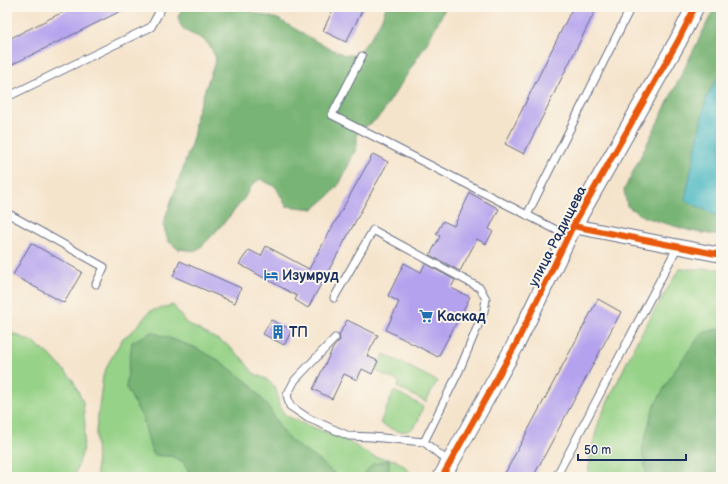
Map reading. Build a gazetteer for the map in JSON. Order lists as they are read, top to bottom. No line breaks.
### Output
{"streets":{"street":["улица Радищева"]},"places":{"hotel":["Изумруд"],"supermarket":["Каскад"],"building":["ТП"]},"scale_bar":"50 m"}
